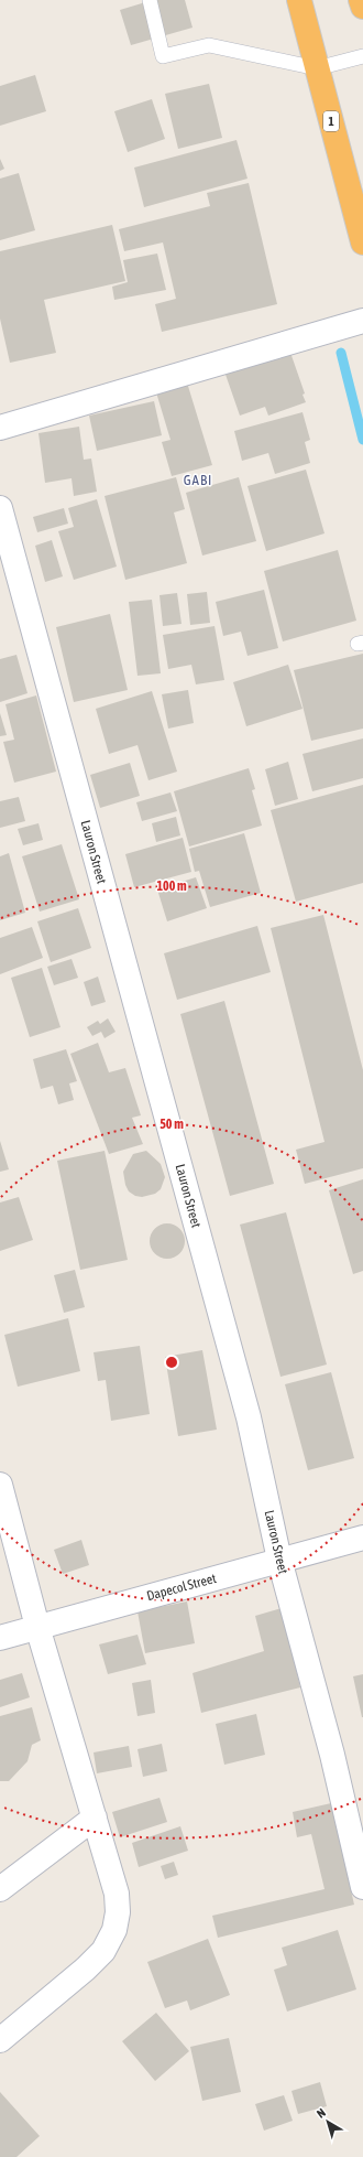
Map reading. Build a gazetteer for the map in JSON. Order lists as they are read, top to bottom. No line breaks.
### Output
{"streets":{"highway":["1"],"street":["Lauron Street","Dapecol Street"]},"crossings":[["Lauron Street","Dapecol Street"]],"districts":["GABI"],"north":"top left","rings":["100 m","50 m"]}
